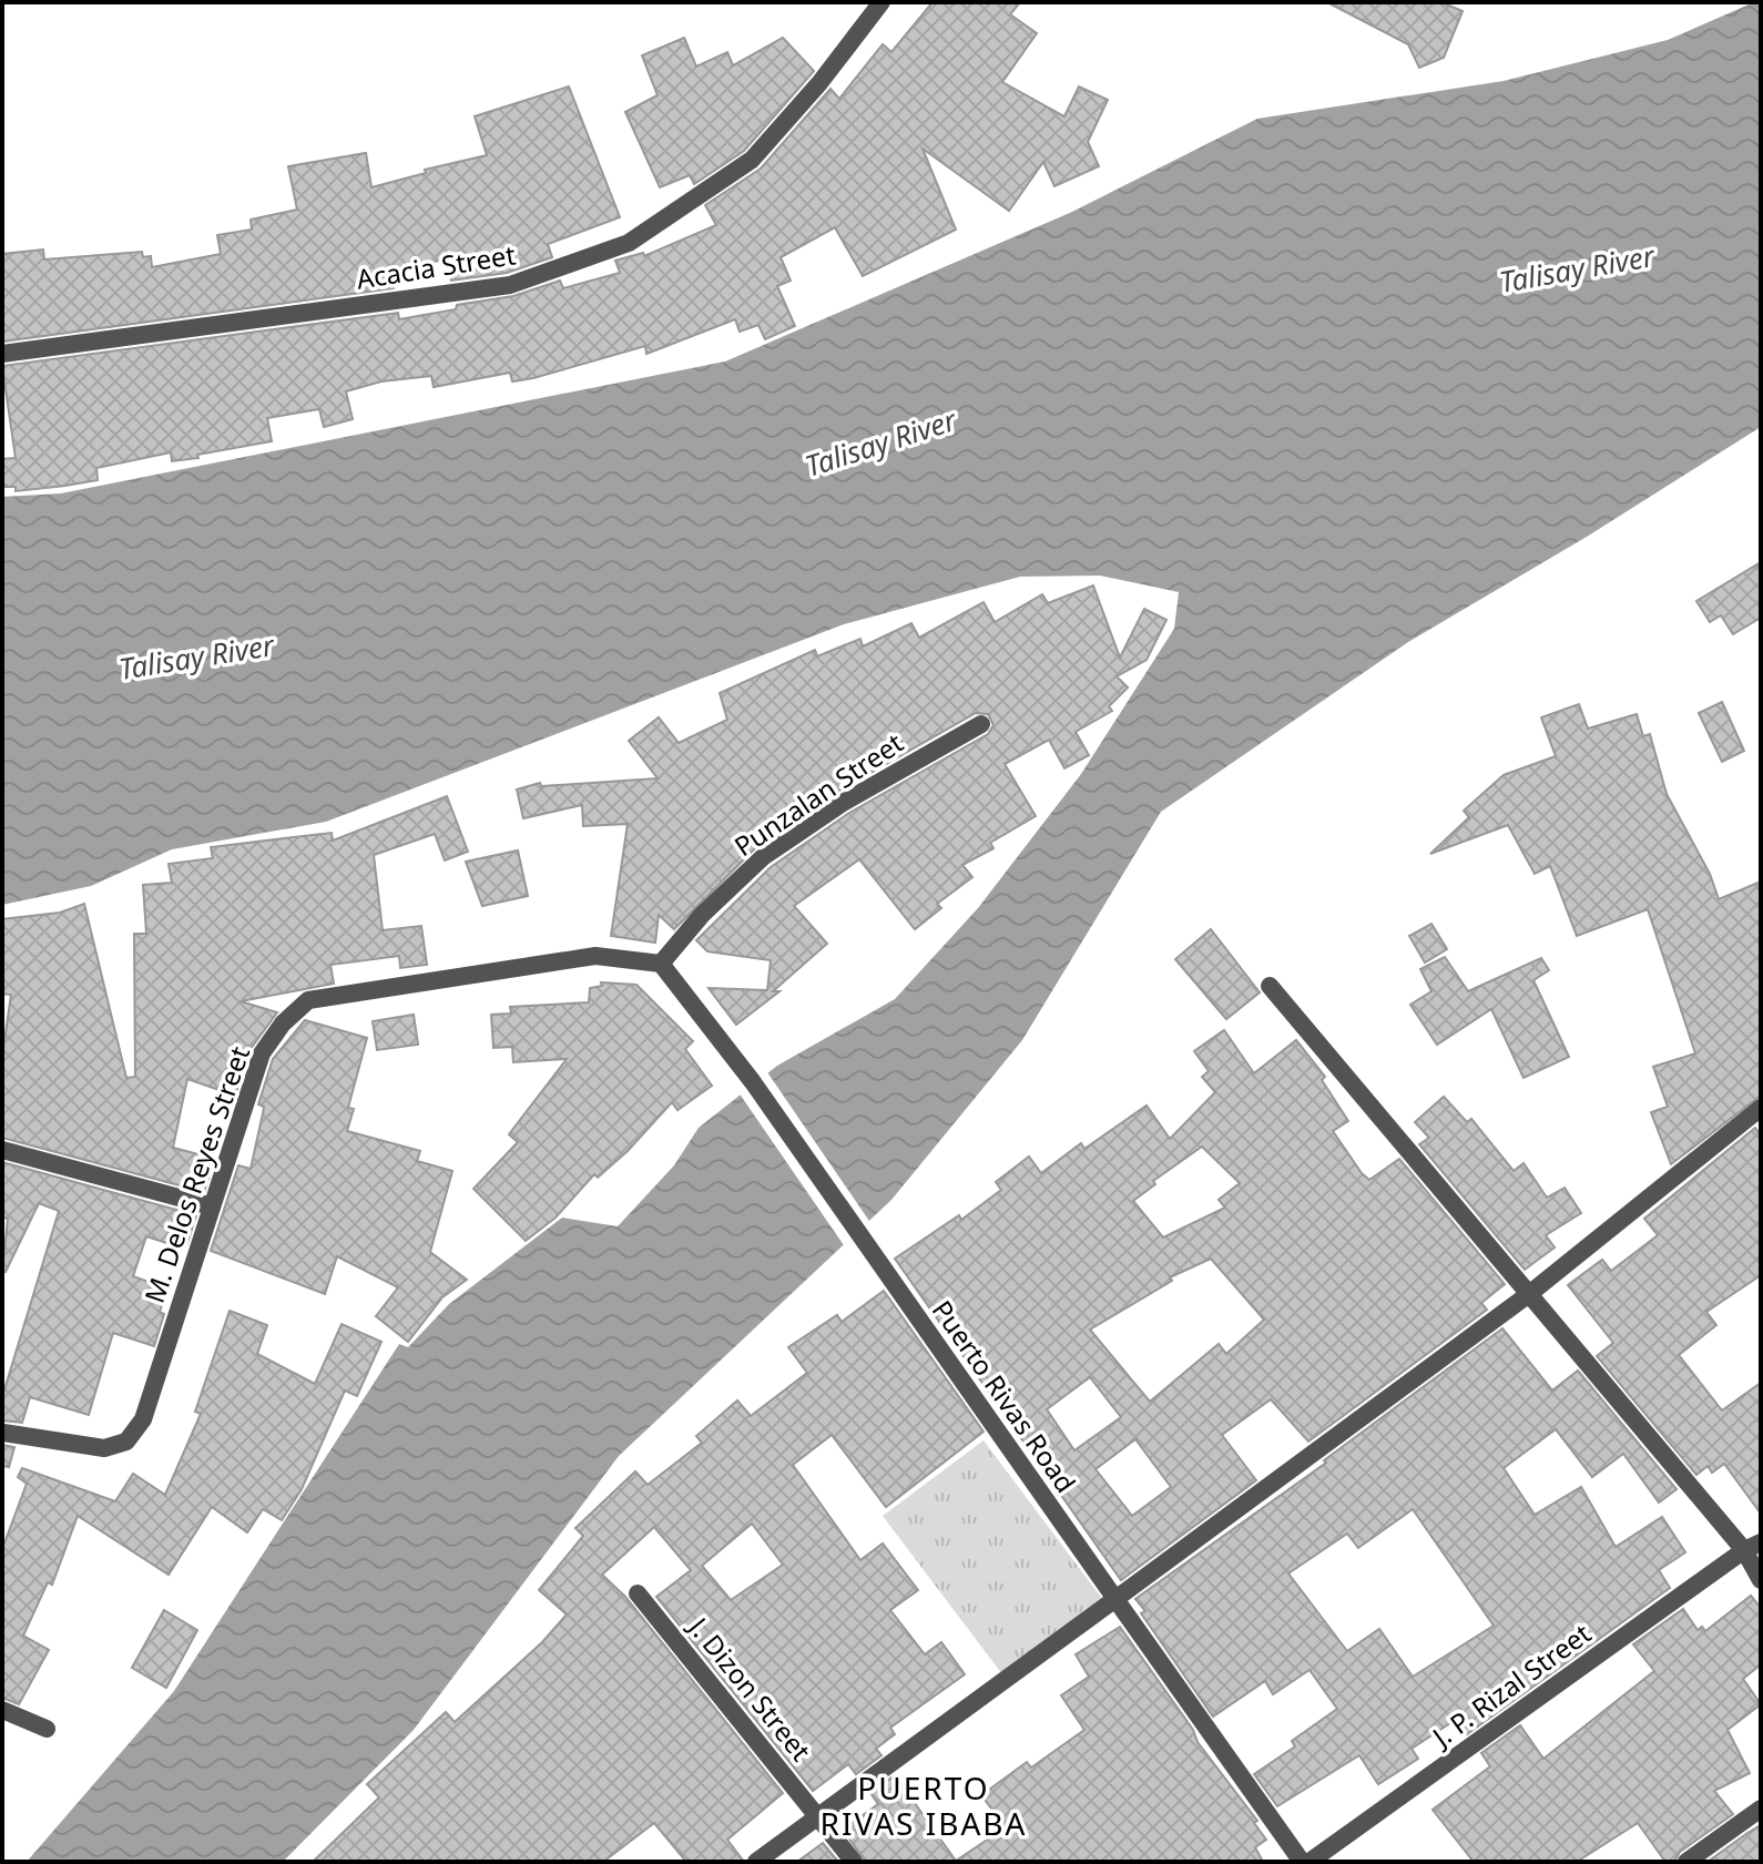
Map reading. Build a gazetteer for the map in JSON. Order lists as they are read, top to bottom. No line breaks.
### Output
{"streets":{"street":["Acacia Street","Punzalan Street","M. Delos Reyes Street","Puerto Rivas Road","J. P. Rizal Street","J. Dizon Street"]},"crossings":[["Punzalan Street","M. Delos Reyes Street"],["Punzalan Street","Puerto Rivas Road"],["M. Delos Reyes Street","Puerto Rivas Road"]],"districts":["PUERTO RIVAS IBABA"],"water":["Talisay River"]}
